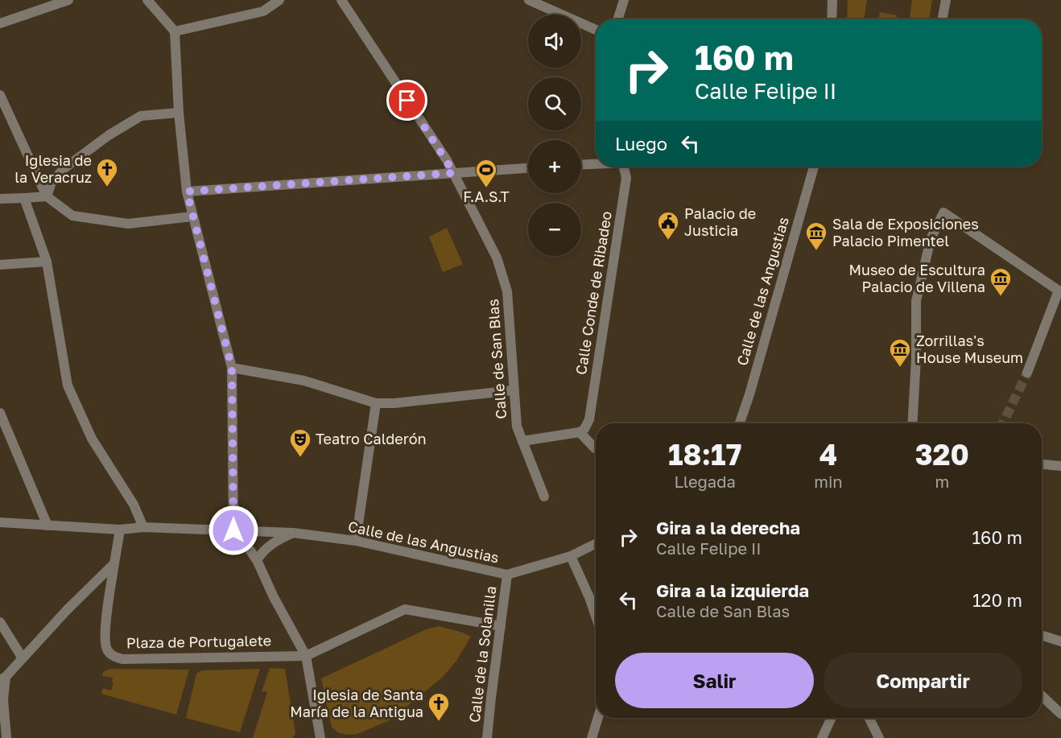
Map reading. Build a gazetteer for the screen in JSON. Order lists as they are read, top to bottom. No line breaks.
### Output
{"streets":{"street":["Calle de las Angustias","Calle Conde de Ribadeo","Calle de San Blas","Plaza de Portugalete","Calle de la Solanilla"]},"crossings":[["Calle de las Angustias","Calle de la Solanilla"]],"places":{"church":["Iglesia de la Veracruz","Iglesia de Santa María de la Antigua"],"sports":["F.A.S.T"],"public building":["Palacio de Justicia"],"museum":["Sala de Exposiciones Palacio Pimentel","Museo de Escultura Palacio de Villena","Zorrillas's House Museum"],"theatre":["Teatro Calderón"]},"page":{"map_buttons":["+","−"],"turn":["160 m","Calle Felipe II"],"then":"Luego","eta":["18:17","Llegada","4","min","320","m"],"list":[{"name":"Gira a la derecha","note":"Calle Felipe II","value":"160 m"},{"name":"Gira a la izquierda","note":"Calle de San Blas","value":"120 m"}],"buttons":["Salir","Compartir"]}}
